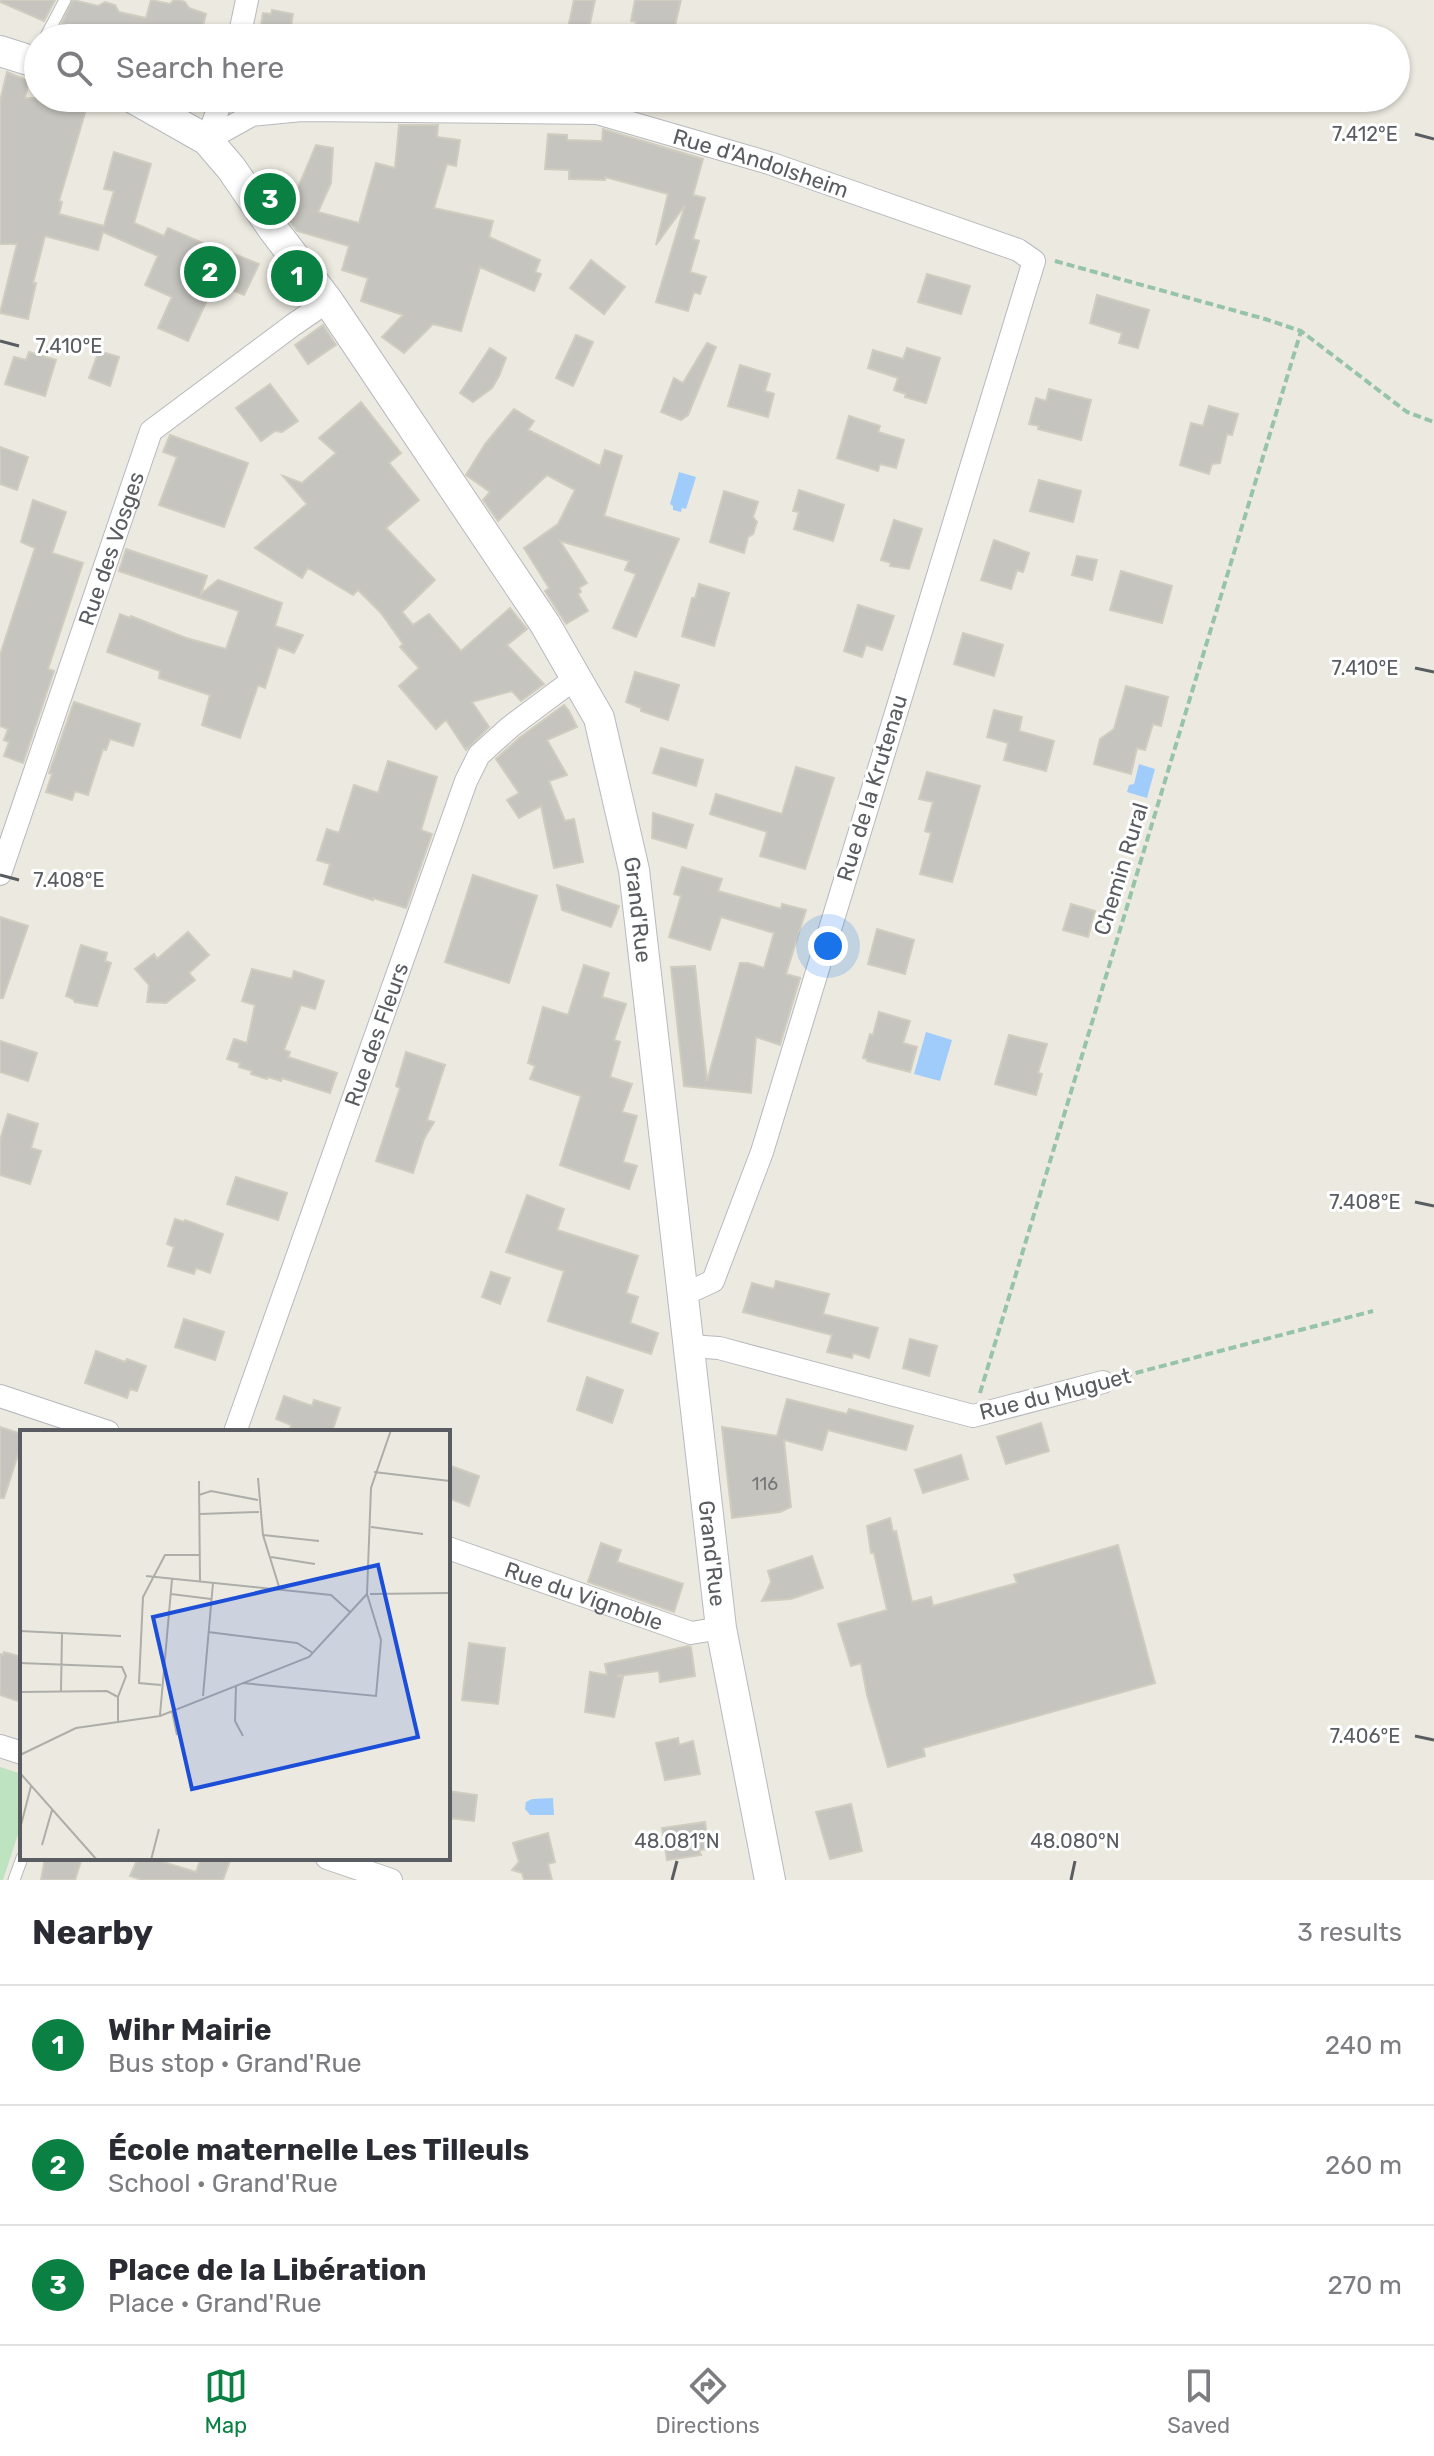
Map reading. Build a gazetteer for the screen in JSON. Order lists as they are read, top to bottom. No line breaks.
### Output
{"streets":{"street":["Rue d'Andolsheim","Rue des Vosges","Rue de la Krutenau","Grand'Rue","Rue des Fleurs","Rue du Muguet","Rue du Vignoble"],"path":["Chemin Rural"]},"crossings":[["Rue d'Andolsheim","Rue de la Krutenau"],["Rue d'Andolsheim","Grand'Rue"],["Rue des Vosges","Grand'Rue"],["Rue de la Krutenau","Grand'Rue"],["Chemin Rural","Rue du Muguet"],["Grand'Rue","Rue des Fleurs"],["Grand'Rue","Rue du Muguet"],["Grand'Rue","Rue du Vignoble"]],"house_numbers":["116"],"page":{"search":"Search here","pins":["3","2","1"],"heading":["Nearby","3 results"],"list":[{"mark":"1","name":"Wihr Mairie","note":"Bus stop · Grand'Rue","value":"240 m"},{"mark":"2","name":"École maternelle Les Tilleuls","note":"School · Grand'Rue","value":"260 m"},{"mark":"3","name":"Place de la Libération","note":"Place · Grand'Rue","value":"270 m"}],"nav":["Map","Directions","Saved"]},"coordinates":["7.412°E","7.410°E","7.408°E","7.406°E","48.081°N","48.080°N"]}
